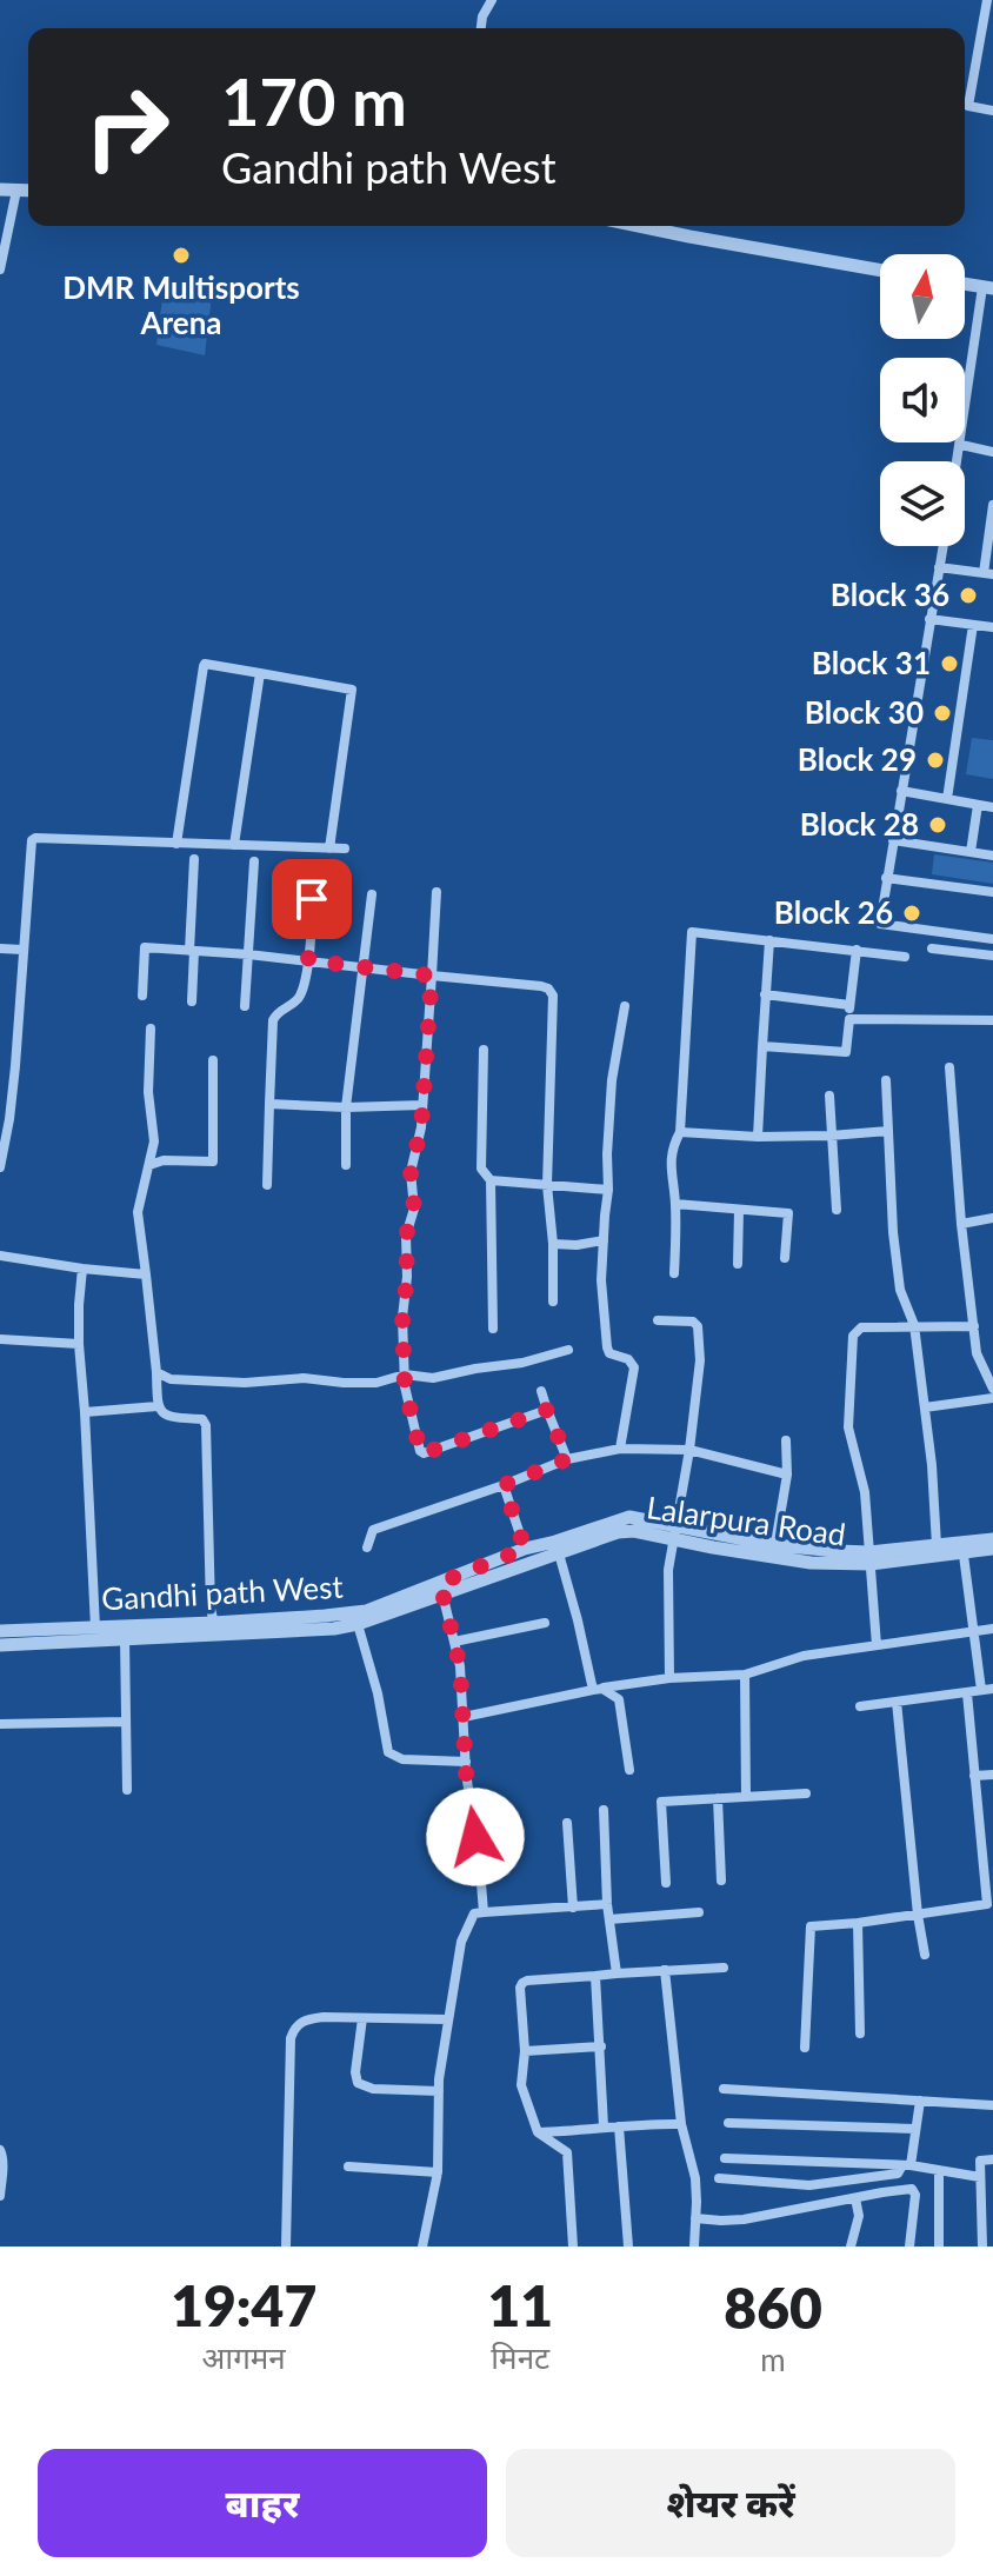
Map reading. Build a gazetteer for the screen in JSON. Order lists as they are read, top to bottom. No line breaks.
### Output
{"streets":{"street":["Lalarpura Road","Gandhi path West"]},"crossings":[["Lalarpura Road","Gandhi path West"]],"places":["DMR Multisports Arena","Block 36","Block 31","Block 30","Block 29","Block 28","Block 26"],"north":"top","page":{"turn":["170 m","Gandhi path West"],"eta":["19:47","आगमन","11","मिनट","860","m"],"buttons":["बाहर","शेयर करें"]}}
